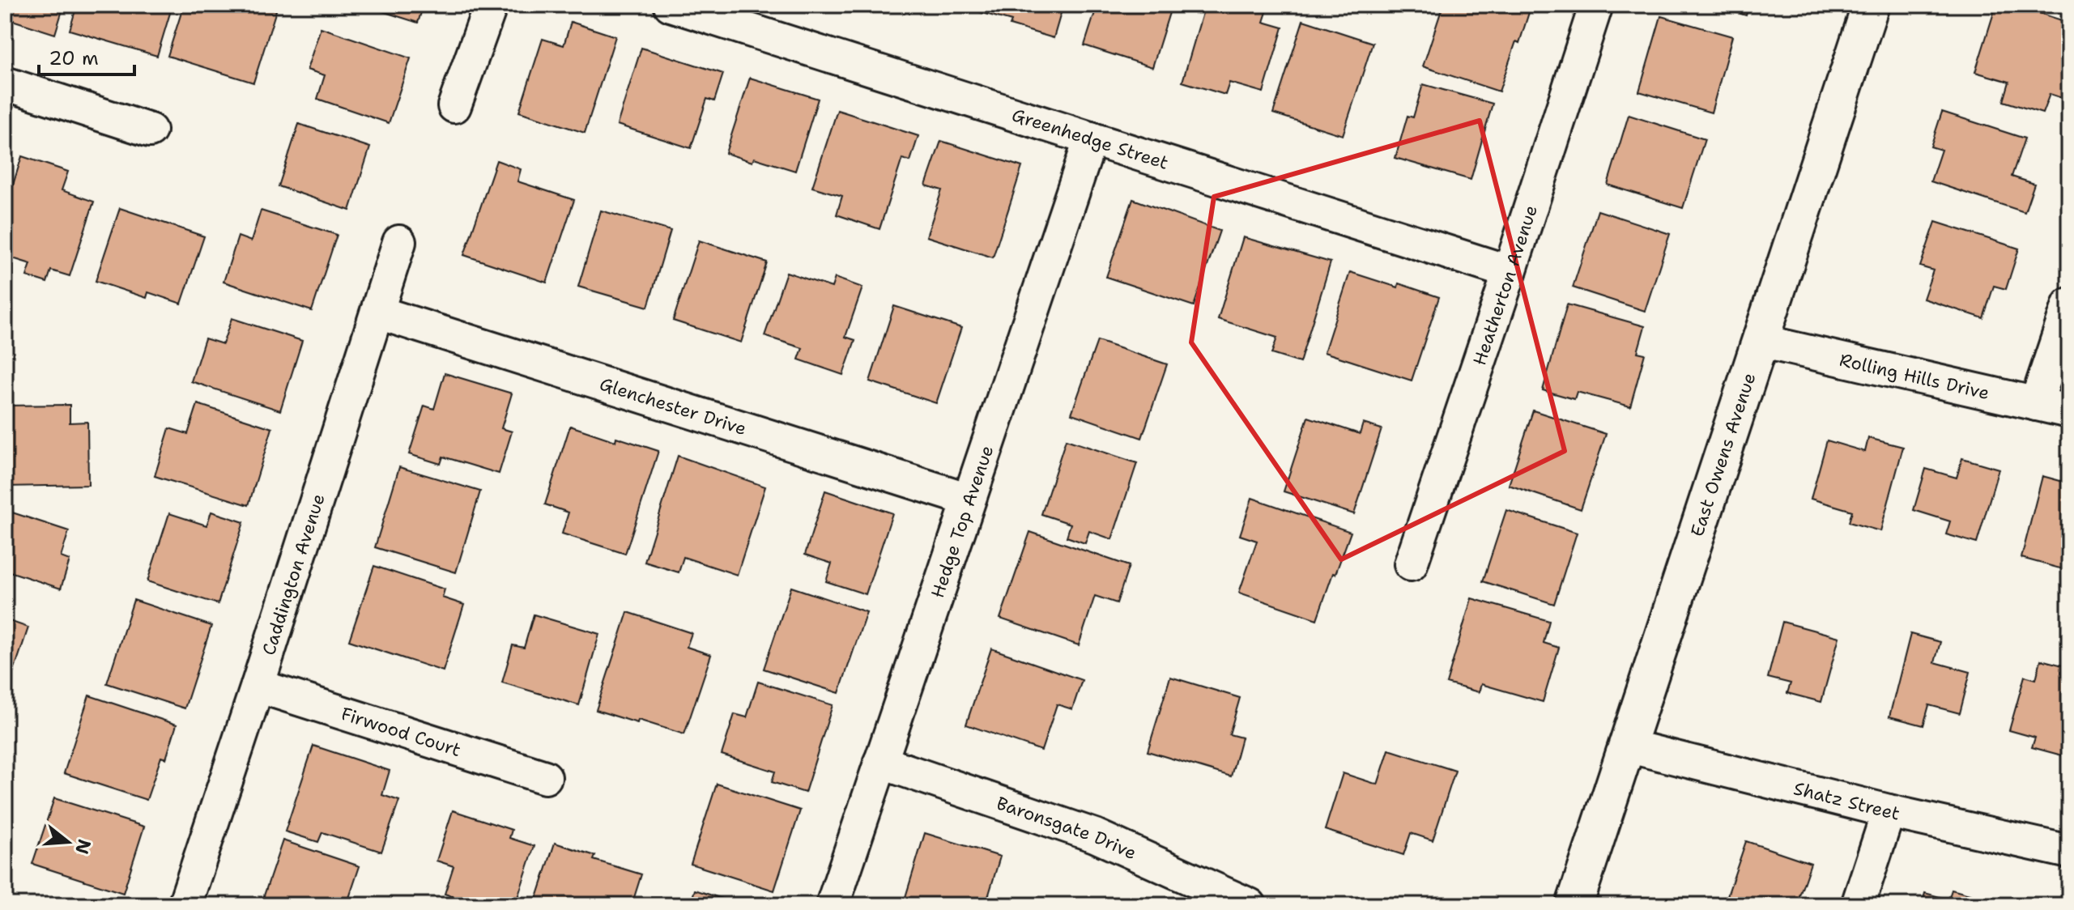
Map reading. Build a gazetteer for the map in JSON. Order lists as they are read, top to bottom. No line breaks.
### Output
{"streets":{"main road":["East Owens Avenue"],"street":["Greenhedge Street","Heatherton Avenue","Rolling Hills Drive","Glenchester Drive","Hedge Top Avenue","Caddington Avenue","Firwood Court","Shatz Street","Baronsgate Drive"]},"crossings":[["Greenhedge Street","Heatherton Avenue"],["Greenhedge Street","Hedge Top Avenue"],["Rolling Hills Drive","East Owens Avenue"],["Glenchester Drive","Hedge Top Avenue"],["Glenchester Drive","Caddington Avenue"],["East Owens Avenue","Shatz Street"],["Hedge Top Avenue","Baronsgate Drive"],["Caddington Avenue","Firwood Court"]],"scale_bar":"20 m","north":"right"}
